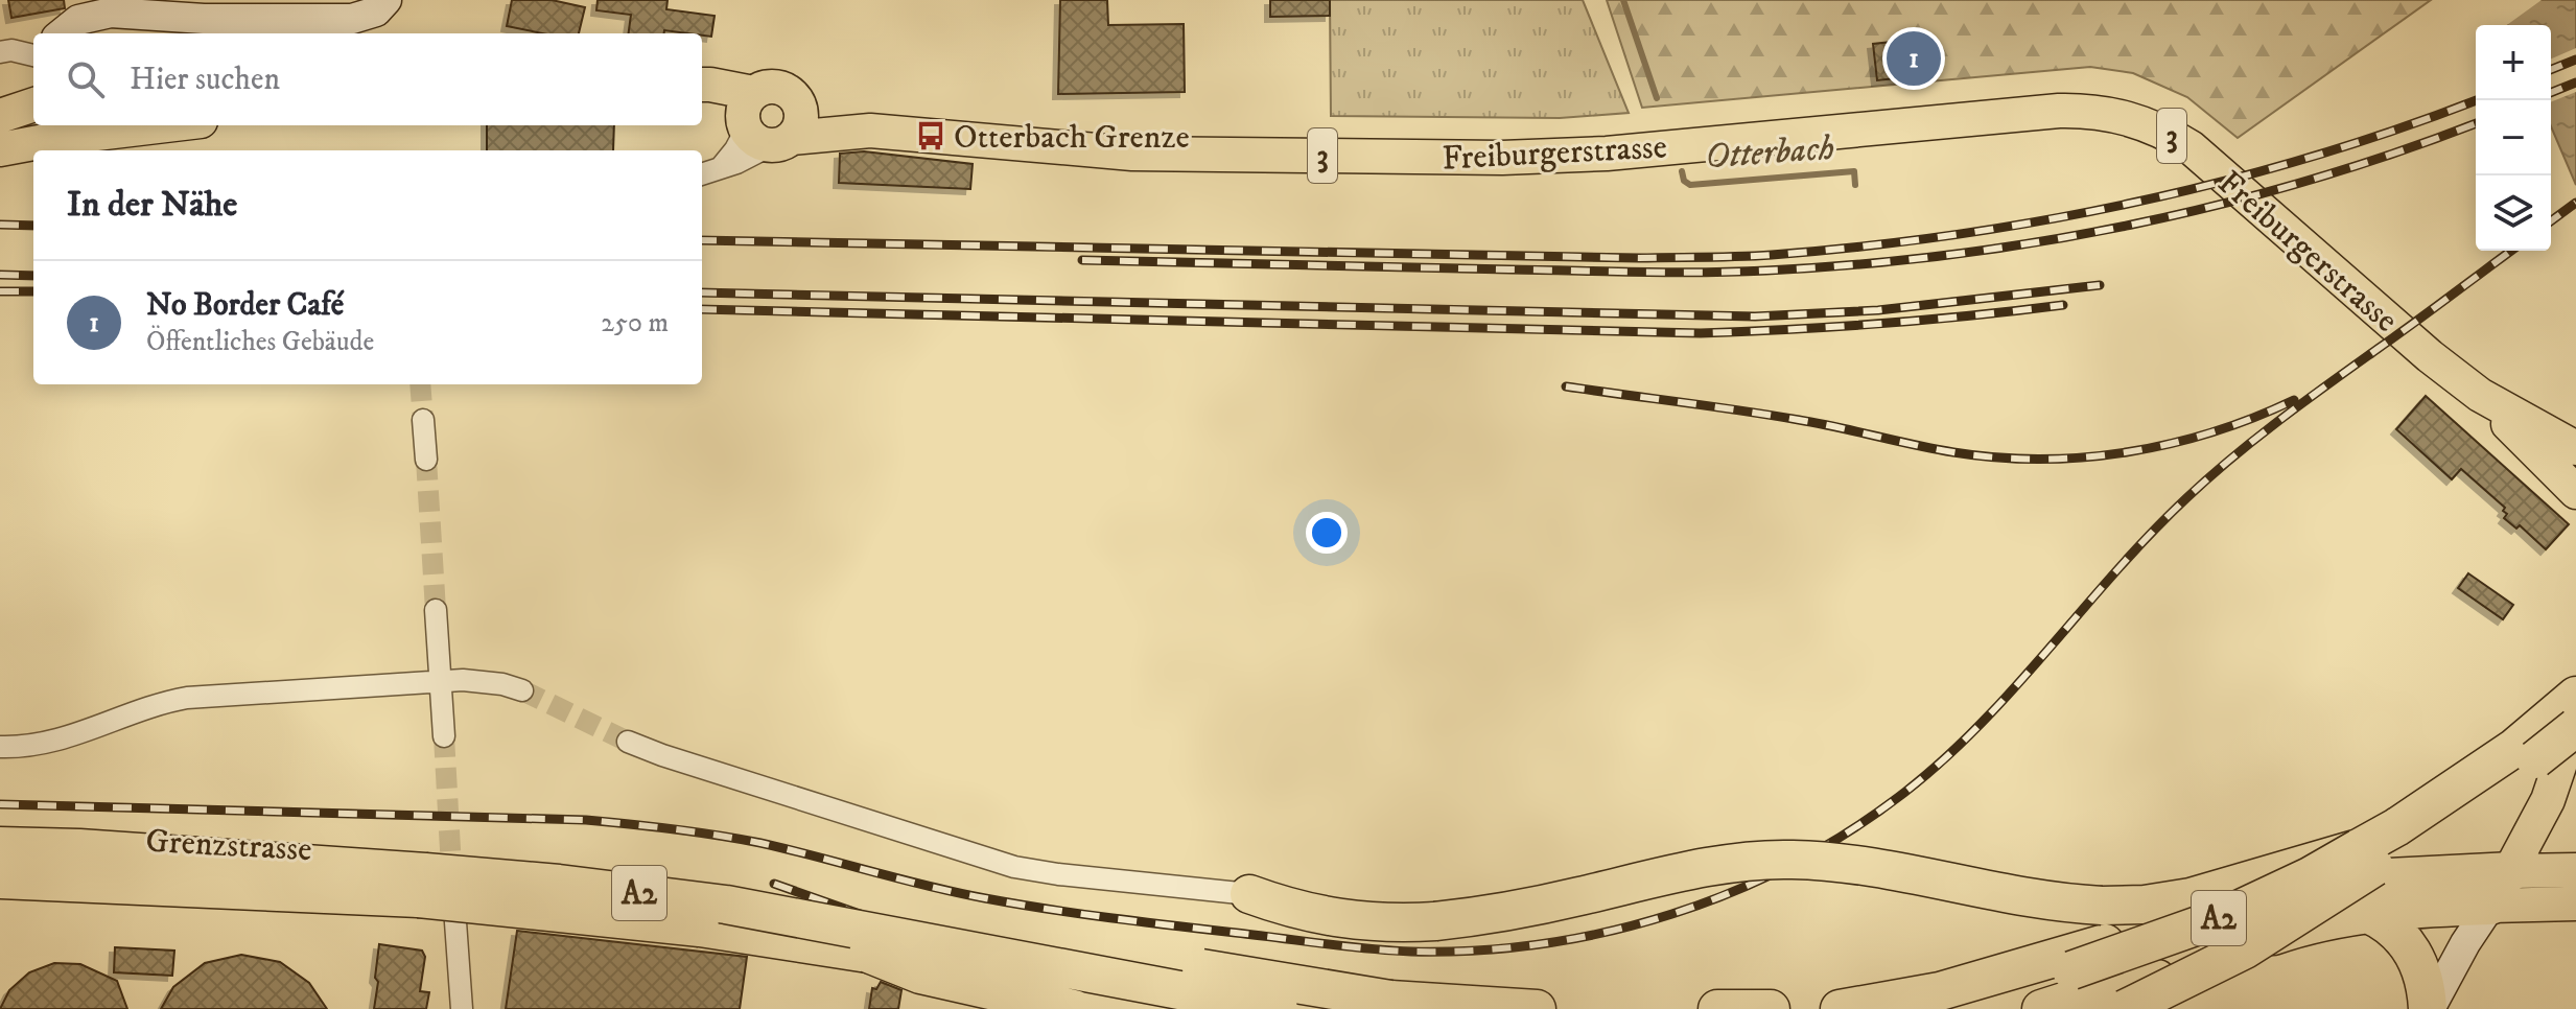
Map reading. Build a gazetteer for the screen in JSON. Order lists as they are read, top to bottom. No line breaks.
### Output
{"streets":{"highway":["A2"],"main road":["3","Freiburgerstrasse"],"street":["Grenzstrasse"]},"water":["Otterbach"],"places":{"bus stop":["Otterbach Grenze"]},"page":{"map_buttons":["+","−"],"pins":"1","search":"Hier suchen","heading":"In der Nähe","list":[{"mark":"1","name":"No Border Café","note":"Öffentliches Gebäude","value":"250 m"}]}}
